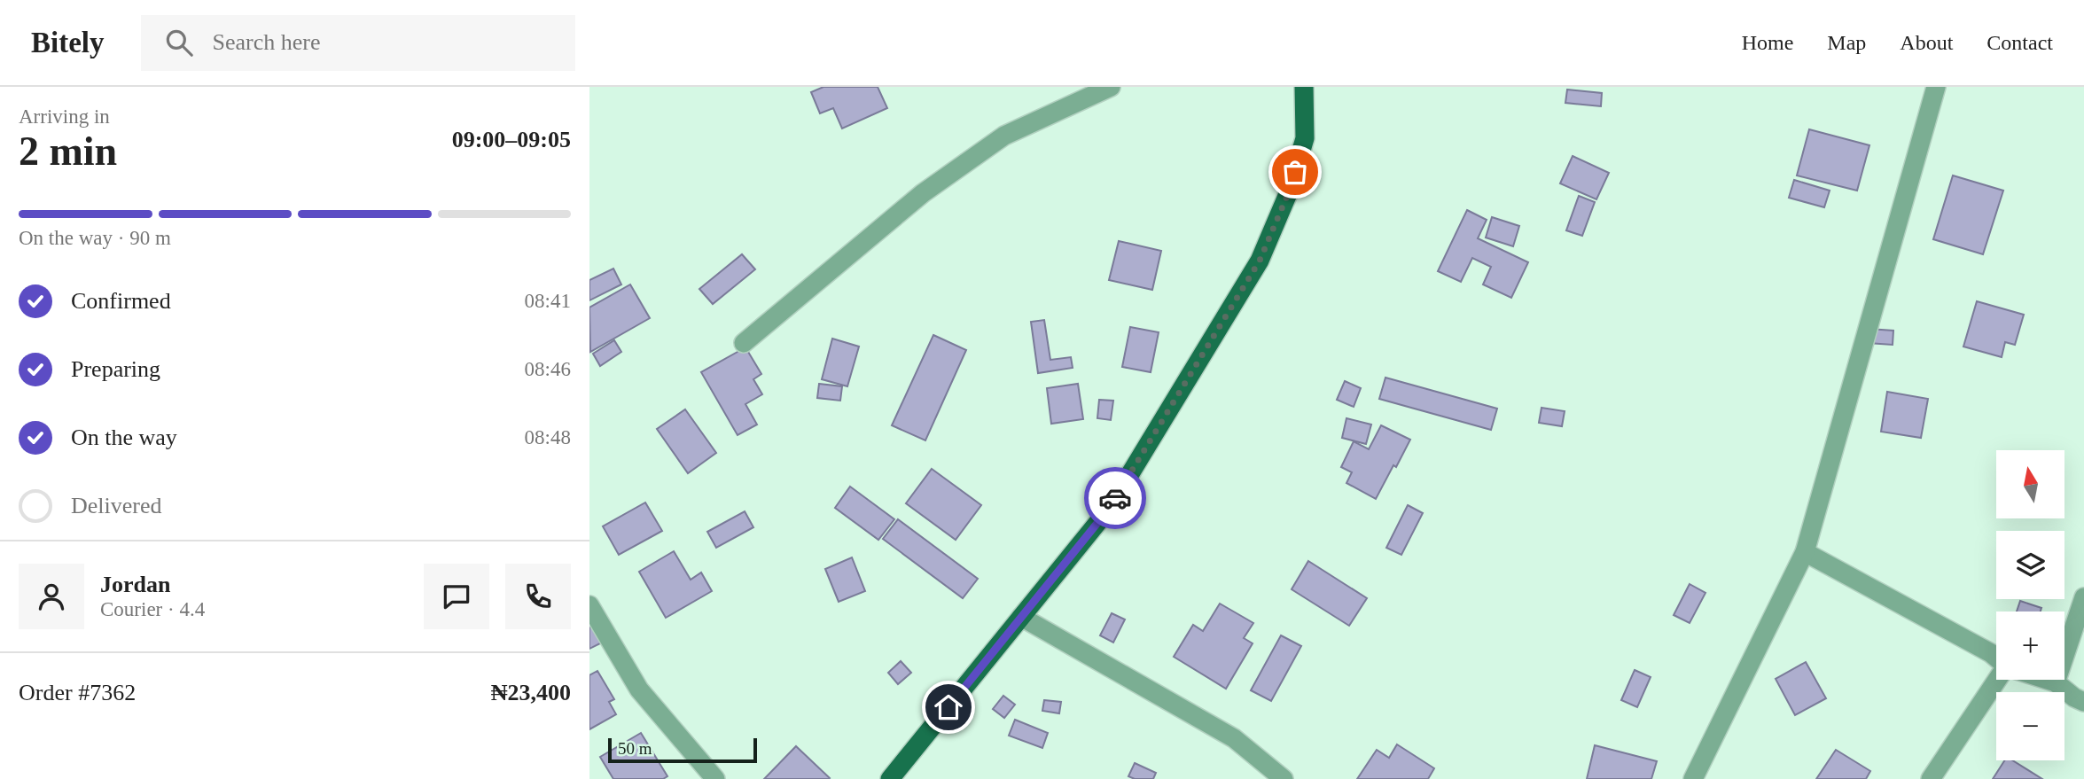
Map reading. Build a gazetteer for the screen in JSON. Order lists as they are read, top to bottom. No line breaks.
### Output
{"scale_bar":"50 m","north":"top","page":{"header":"Bitely","search":"Search here","nav":["Home","Map","About","Contact"],"heading":["2 min","Arriving in","09:00–09:05"],"panel":["Jordan","Courier · 4.4","Order #7362","₦23,400"],"bar":"On the way · 90 m","list":[["Confirmed","08:41"],["Preparing","08:46"],["On the way","08:48"],"Delivered"],"map_buttons":["+","−"],"scale":"50 m"}}
